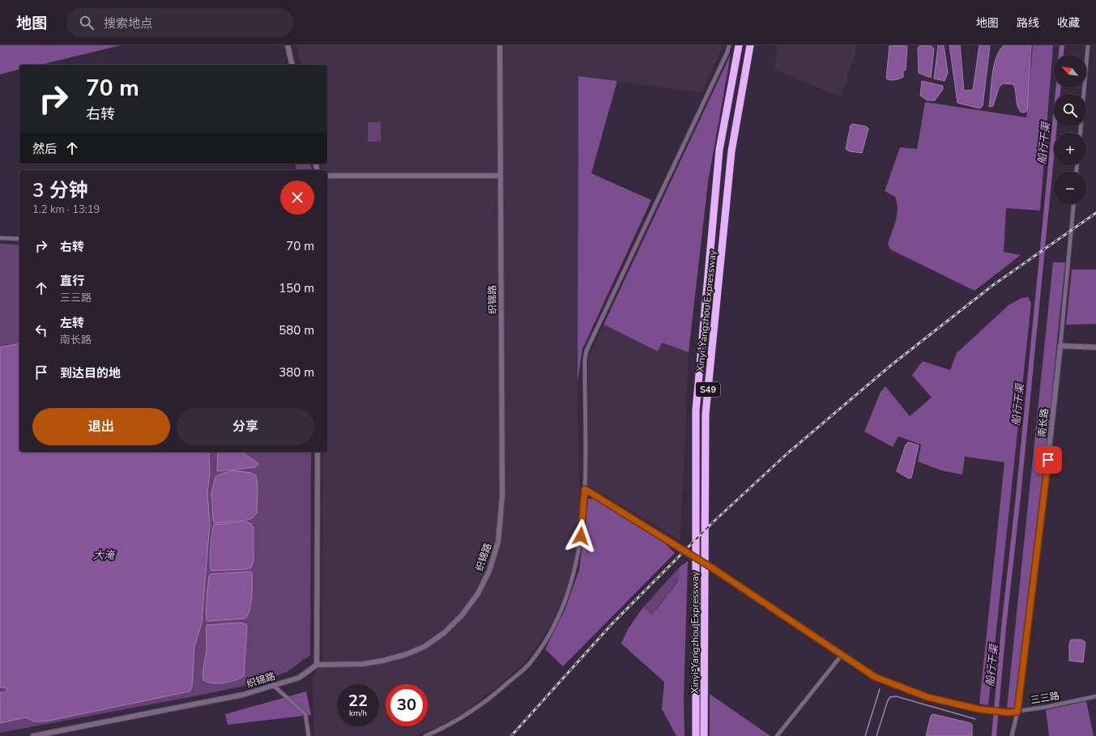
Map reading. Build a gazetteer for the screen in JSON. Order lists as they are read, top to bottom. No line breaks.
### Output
{"streets":{"highway":["Xinyi-Yangzhou Expressway","S49"],"street":["织锦路","南长路","三三路"]},"crossings":[["南长路","三三路"]],"water":["船行干渠","大淹"],"north":"top left","page":{"header":"地图","search":"搜索地点","nav":["地图","路线","收藏"],"map_buttons":["+","−"],"turn":["70 m","右转"],"then":"然后","heading":["3 分钟","1.2 km · 13:19"],"list":[{"name":"右转","value":"70 m"},{"name":"直行","note":"三三路","value":"150 m"},{"name":"左转","note":"南长路","value":"580 m"},{"name":"到达目的地","value":"380 m"}],"buttons":["退出","分享"],"speed":"22 km/h","limit":"30"}}
